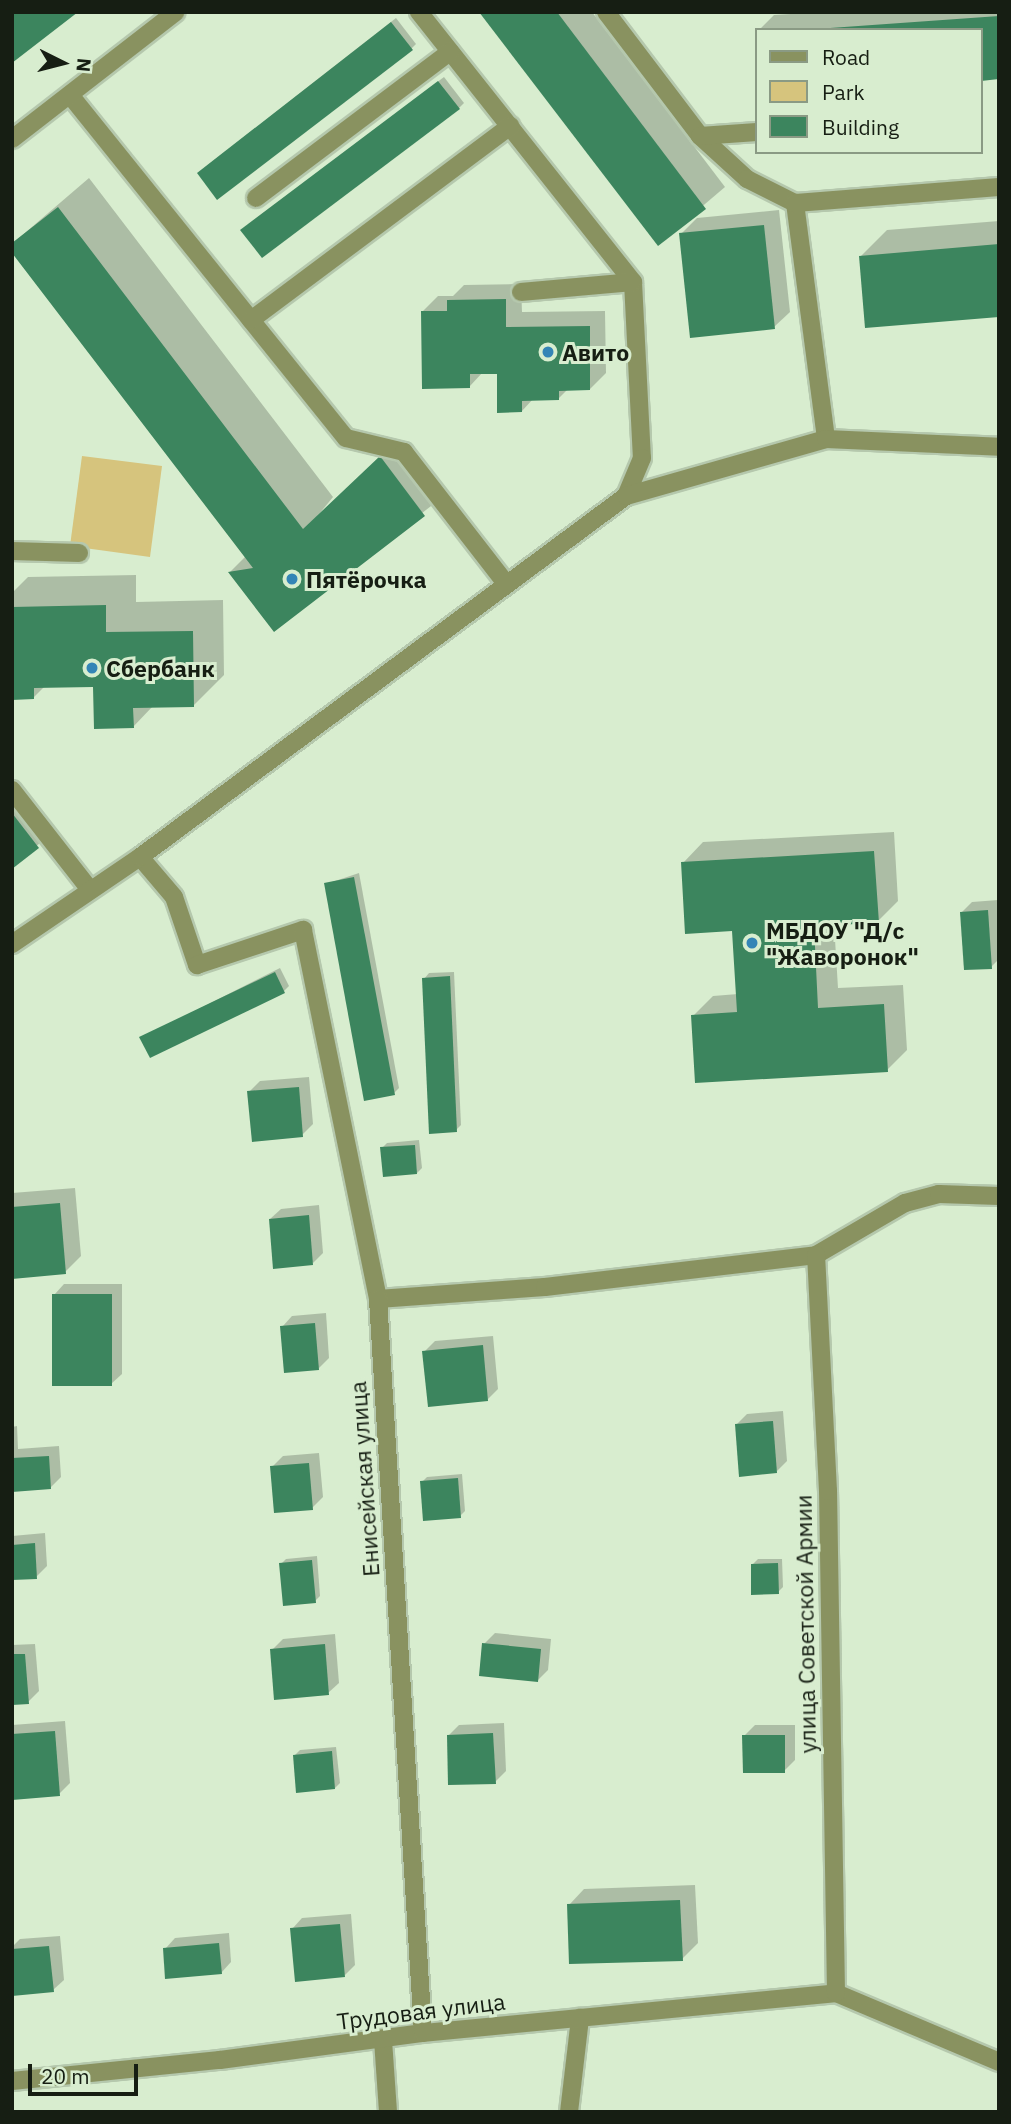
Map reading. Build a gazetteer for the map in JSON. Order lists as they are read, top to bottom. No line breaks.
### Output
{"streets":{"street":["Енисейская улица","улица Советской Армии","Трудовая улица"]},"crossings":[["Енисейская улица","Трудовая улица"],["улица Советской Армии","Трудовая улица"]],"places":["Авито","Пятёрочка","Сбербанк","МБДОУ \"Д/с \"Жаворонок\""],"legend":["Road","Park","Building"],"scale_bar":"20 m","north":"right"}
